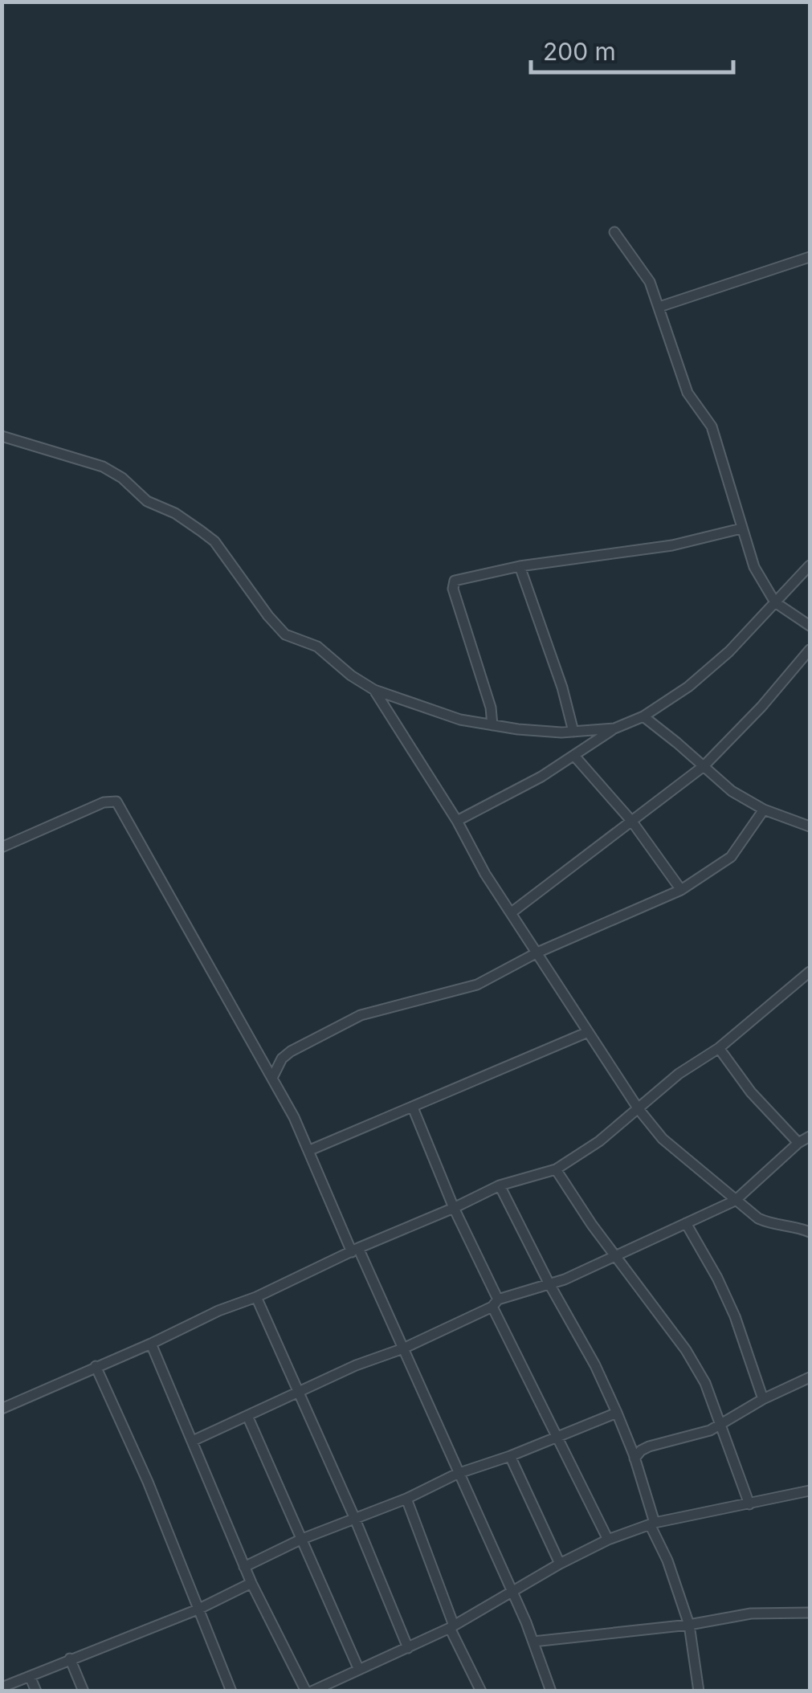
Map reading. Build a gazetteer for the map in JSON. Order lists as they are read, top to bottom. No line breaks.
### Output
{"scale_bar":"200 m"}
